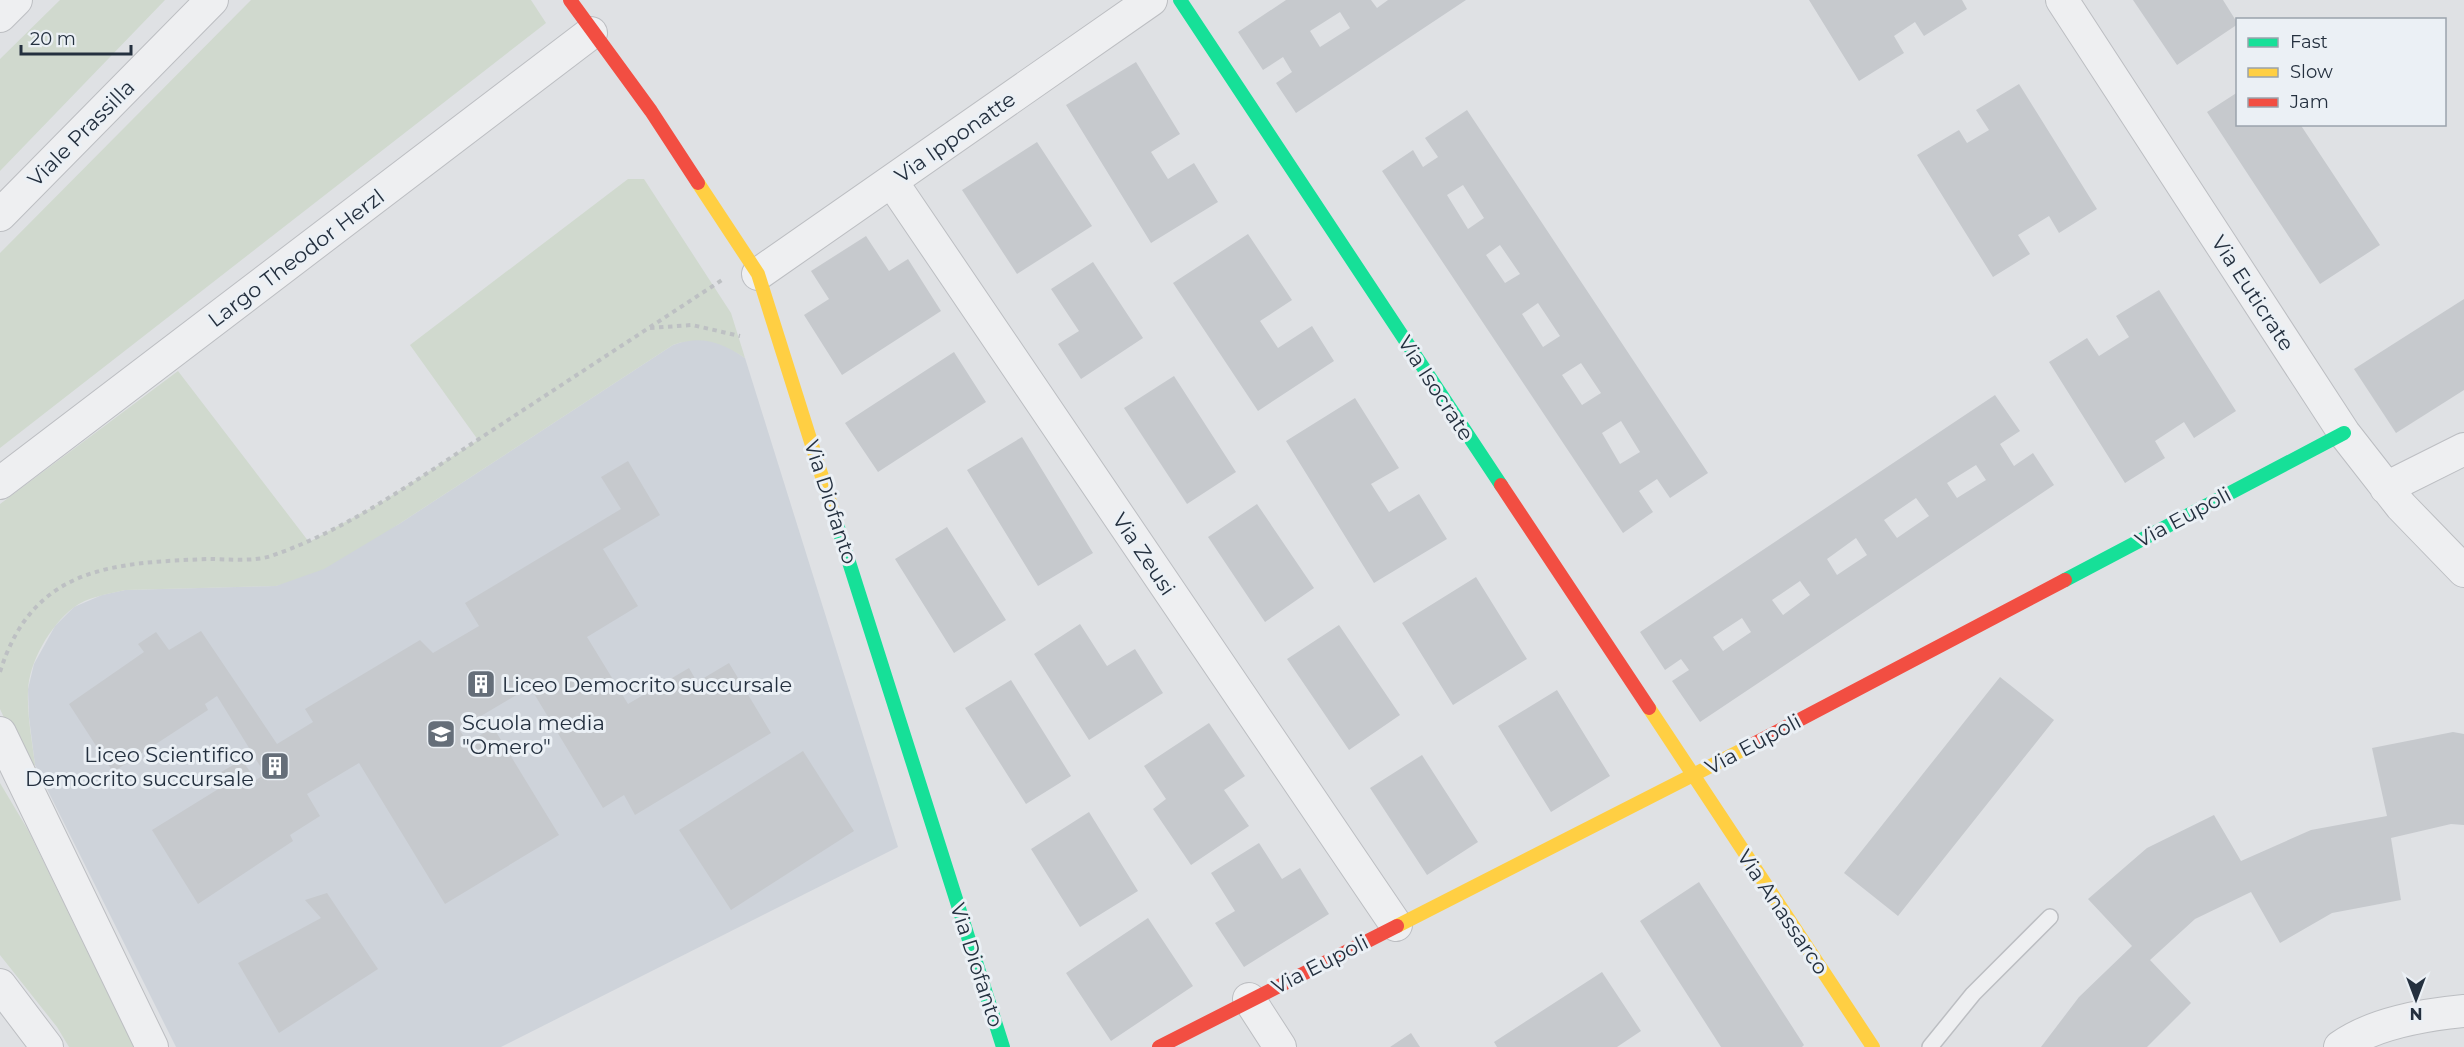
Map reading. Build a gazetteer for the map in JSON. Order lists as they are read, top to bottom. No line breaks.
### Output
{"streets":{"street":["Viale Prassilla","Via Ipponatte","Largo Theodor Herzl","Via Euticrate","Via Isocrate","Via Diofanto","Via Eupoli","Via Zeusi","Via Anassarco"]},"crossings":[["Via Ipponatte","Via Diofanto"],["Via Ipponatte","Via Zeusi"],["Largo Theodor Herzl","Via Diofanto"],["Via Euticrate","Via Eupoli"],["Via Isocrate","Via Eupoli"],["Via Isocrate","Via Anassarco"],["Via Eupoli","Via Zeusi"],["Via Eupoli","Via Anassarco"]],"places":{"building":["Liceo Democrito succursale","Liceo Scientifico Democrito succursale"],"school or university":["Scuola media \"Omero\""]},"legend":["Fast","Slow","Jam"],"scale_bar":"20 m","north":"bottom"}
